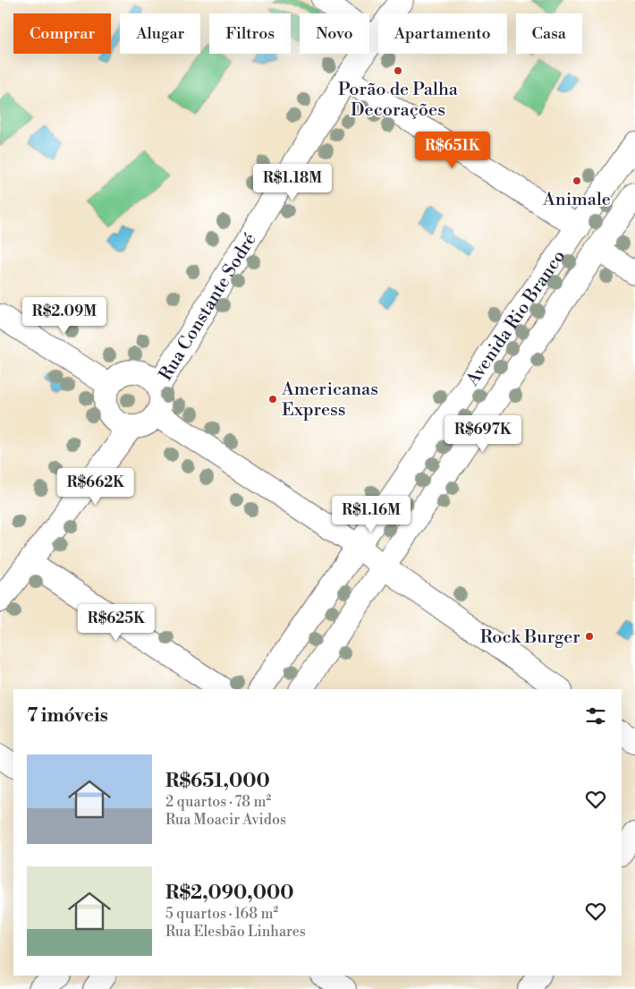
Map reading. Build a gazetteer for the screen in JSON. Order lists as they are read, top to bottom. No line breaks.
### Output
{"streets":{"street":["Rua Constante Sodré","Avenida Rio Branco"]},"places":["Porão de Palha Decorações","Animale","Americanas Express","Rock Burger"],"page":{"chip":["Comprar","Alugar","Filtros","Novo","Apartamento","Casa"],"price":["R$651K","R$1.18M","R$2.09M","R$697K","R$662K","R$1.16M","R$625K"],"heading":"7 imóveis","list":[{"name":"R$651,000","note":"2 quartos · 78 m² · Rua Moacir Avidos"},{"name":"R$2,090,000","note":"5 quartos · 168 m² · Rua Elesbão Linhares"}]}}
